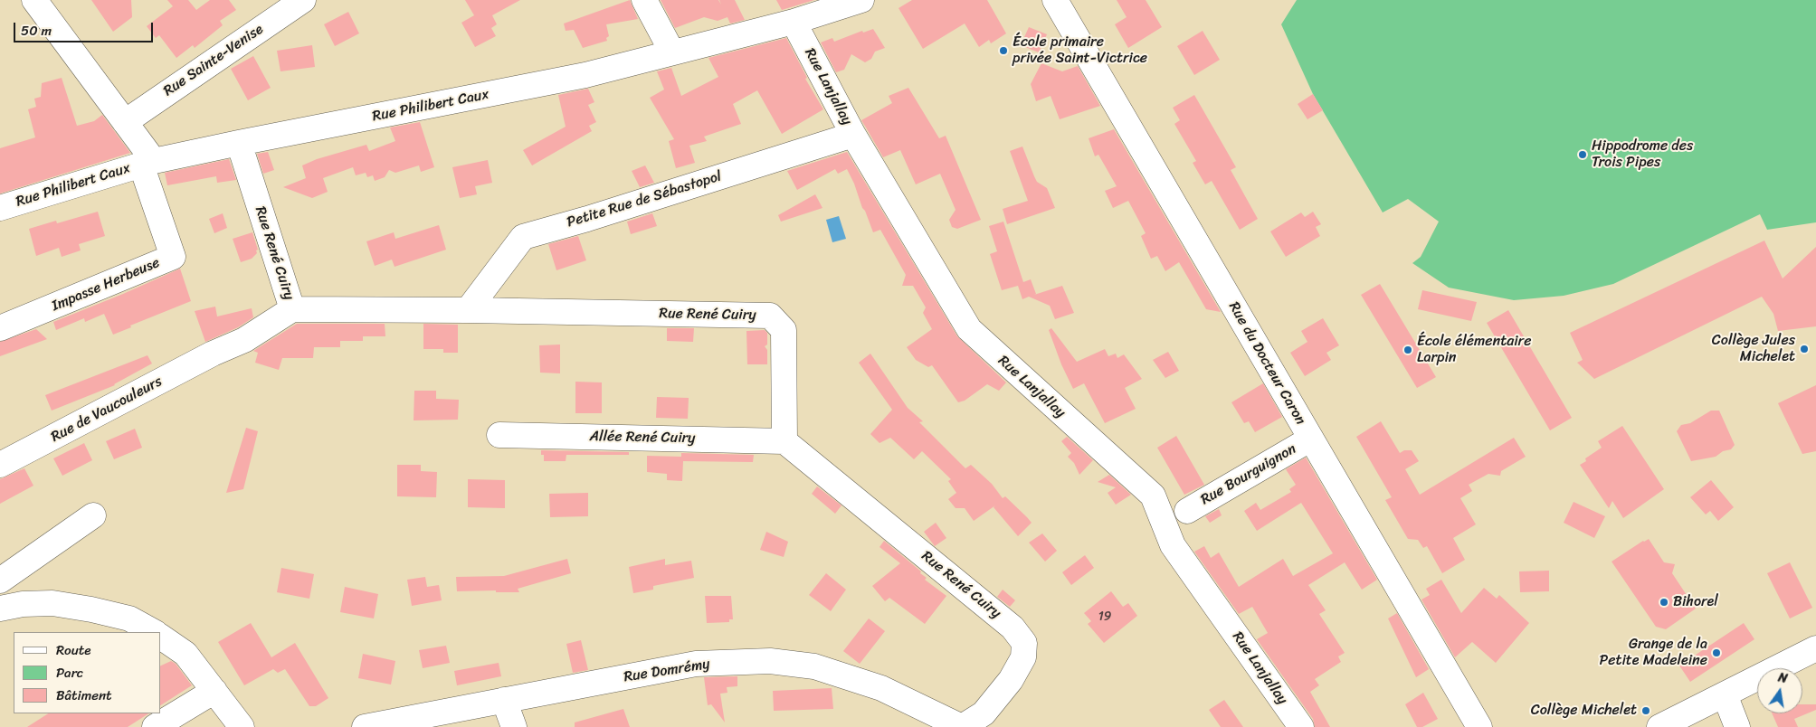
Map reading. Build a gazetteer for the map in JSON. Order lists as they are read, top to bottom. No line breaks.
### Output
{"streets":{"street":["Rue Sainte-Venise","Rue Lanjallay","Rue Philibert Caux","Petite Rue de Sébastopol","Rue René Cuiry","Impasse Herbeuse","Rue du Docteur Caron","Rue de Vaucouleurs","Allée René Cuiry","Rue Bourguignon","Rue Domrémy"]},"crossings":[["Rue Lanjallay","Rue Philibert Caux"],["Rue Lanjallay","Petite Rue de Sébastopol"],["Rue Philibert Caux","Rue René Cuiry"],["Rue Philibert Caux","Impasse Herbeuse"],["Petite Rue de Sébastopol","Rue René Cuiry"],["Rue René Cuiry","Rue de Vaucouleurs"],["Rue René Cuiry","Allée René Cuiry"],["Rue du Docteur Caron","Rue Bourguignon"]],"places":["École primaire privée Saint-Victrice","Hippodrome des Trois Pipes","Collège Jules Michelet","École élémentaire Larpin","Bihorel","Grange de la Petite Madeleine","Collège Michelet"],"house_numbers":["19"],"legend":["Route","Parc","Bâtiment"],"scale_bar":"50 m","north":"top"}
